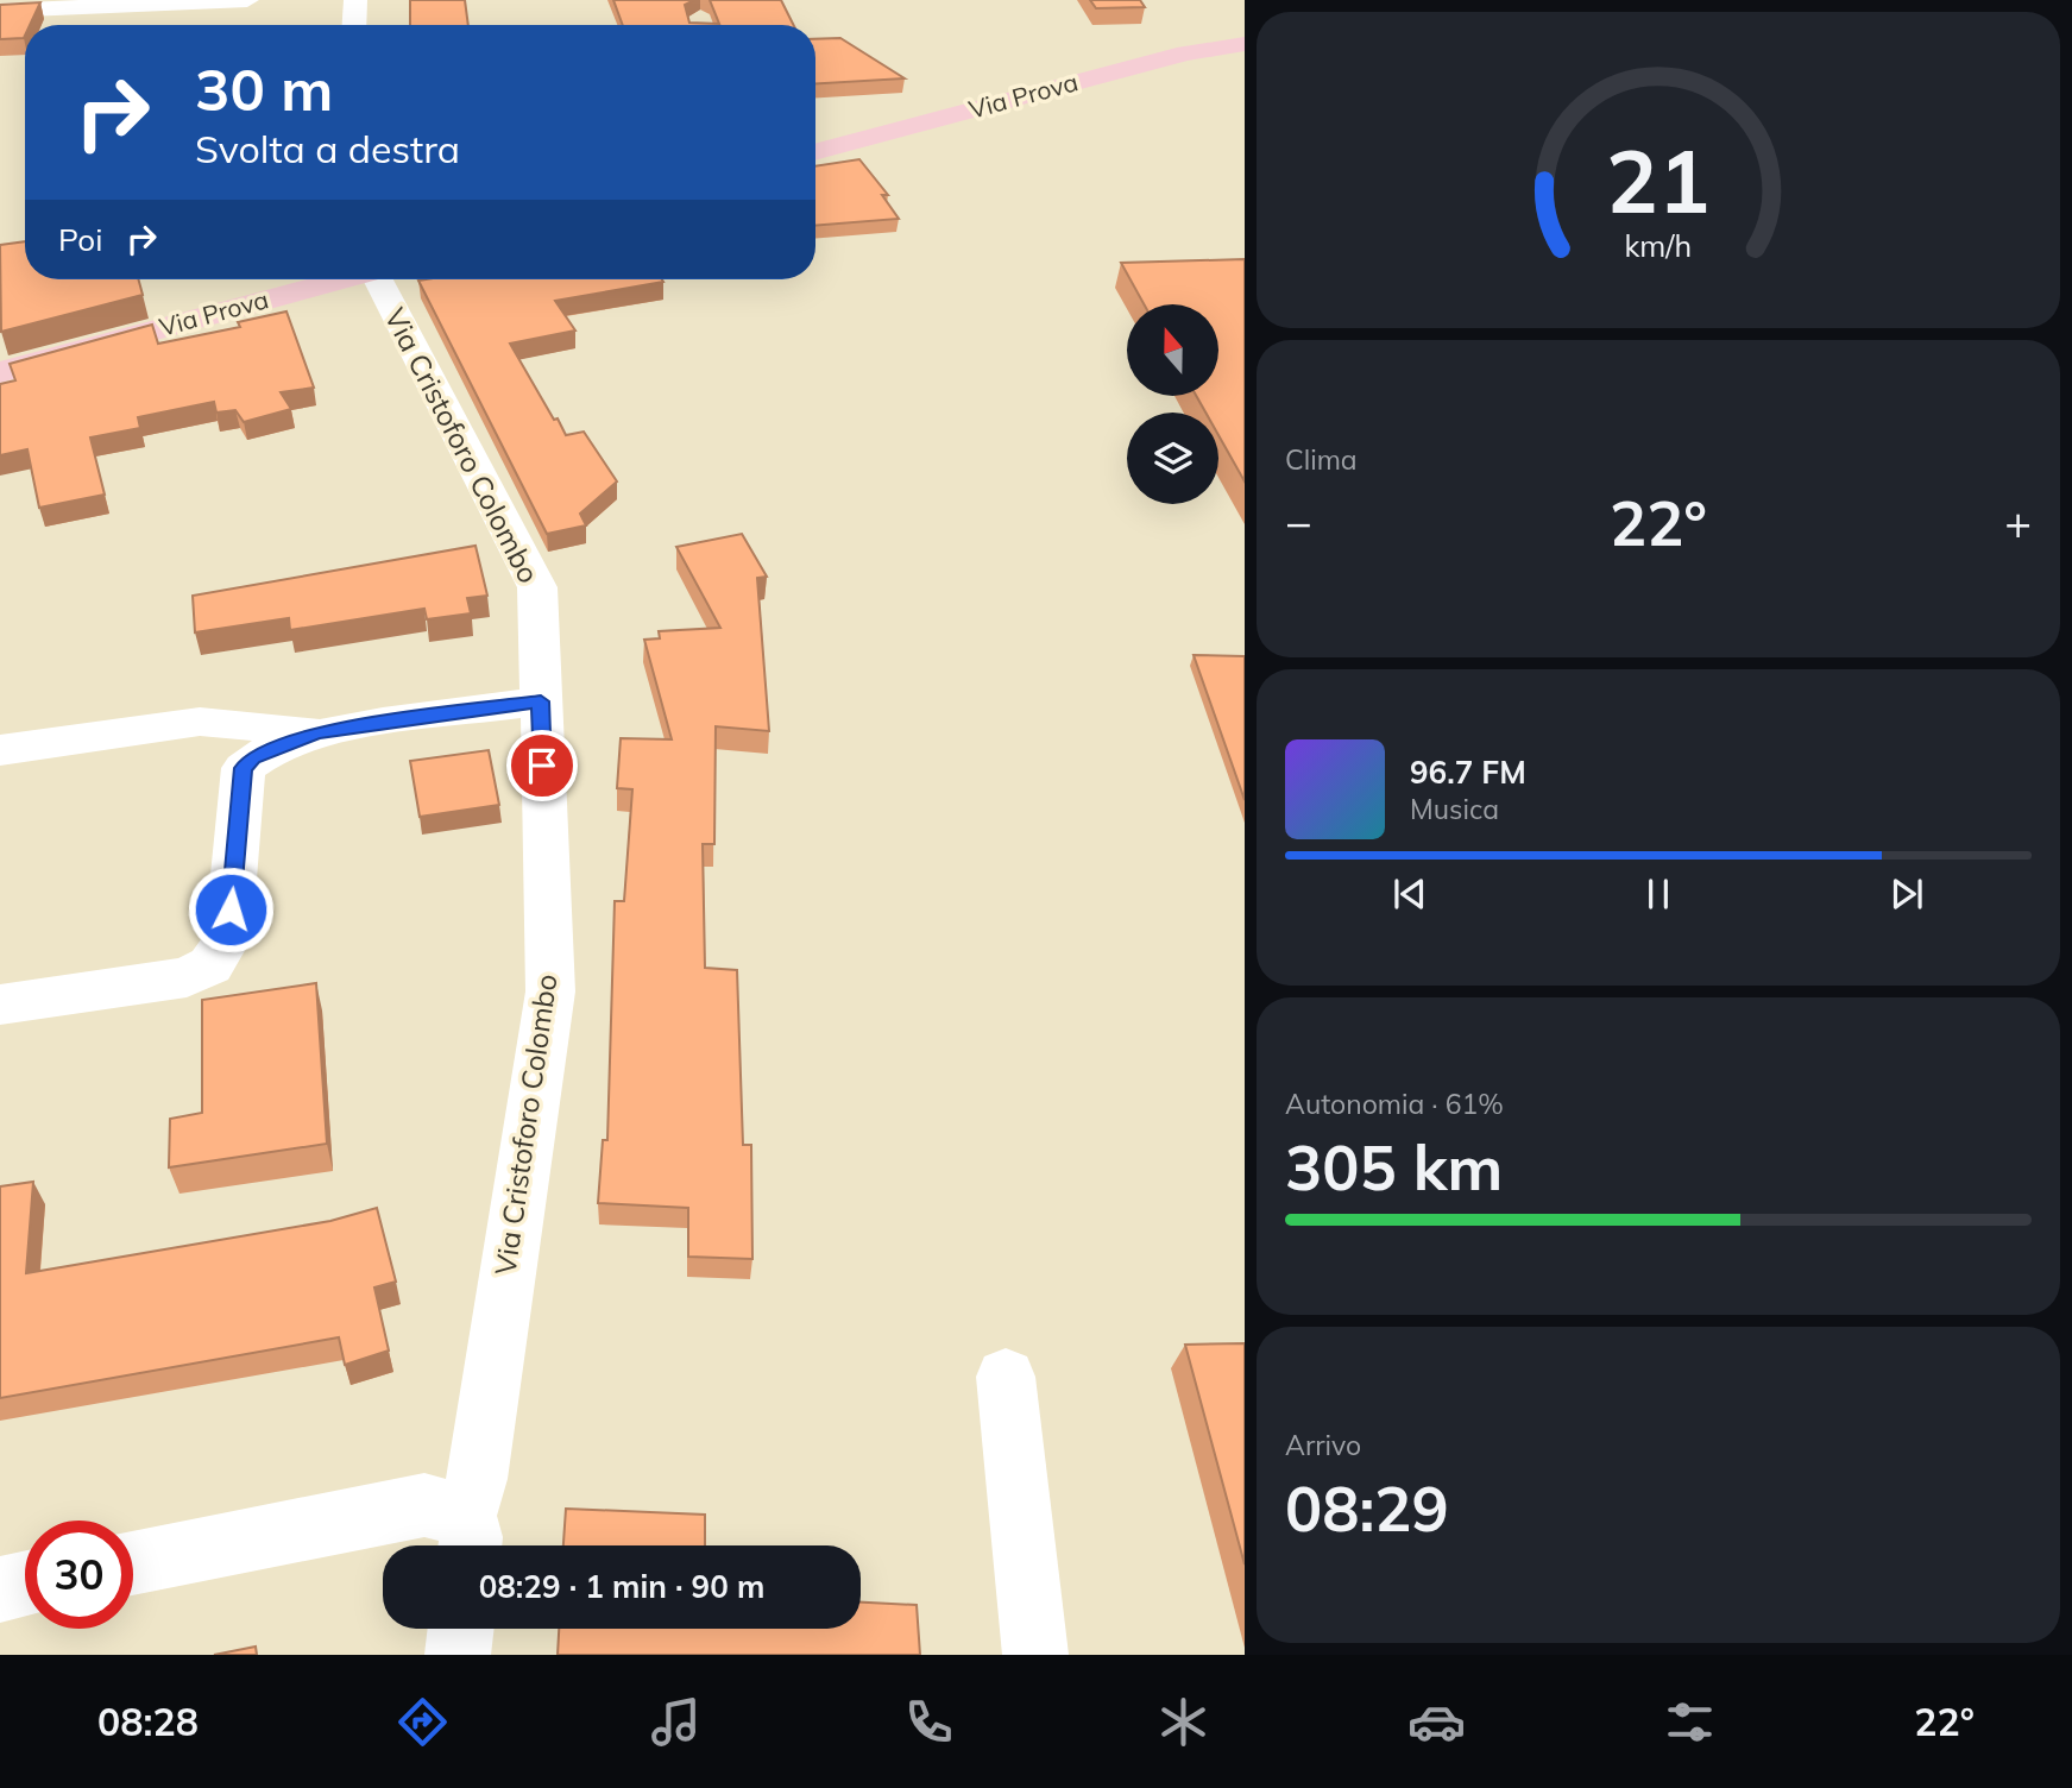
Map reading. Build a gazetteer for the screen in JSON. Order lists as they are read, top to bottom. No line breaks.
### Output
{"streets":{"main road":["Via Prova"],"street":["Via Cristoforo Colombo"]},"north":"top","page":{"turn":["30 m","Svolta a destra"],"then":"Poi","tile":["Clima",["Autonomia · 61%","305 km"],["Arrivo","08:29"]],"heat":["−","22°","+"],"song":["96.7 FM","Musica"],"limit":"30","trip":"08:29 · 1 min · 90 m","tabs":["08:28","22°"],"gauge":["21","km/h"]}}
